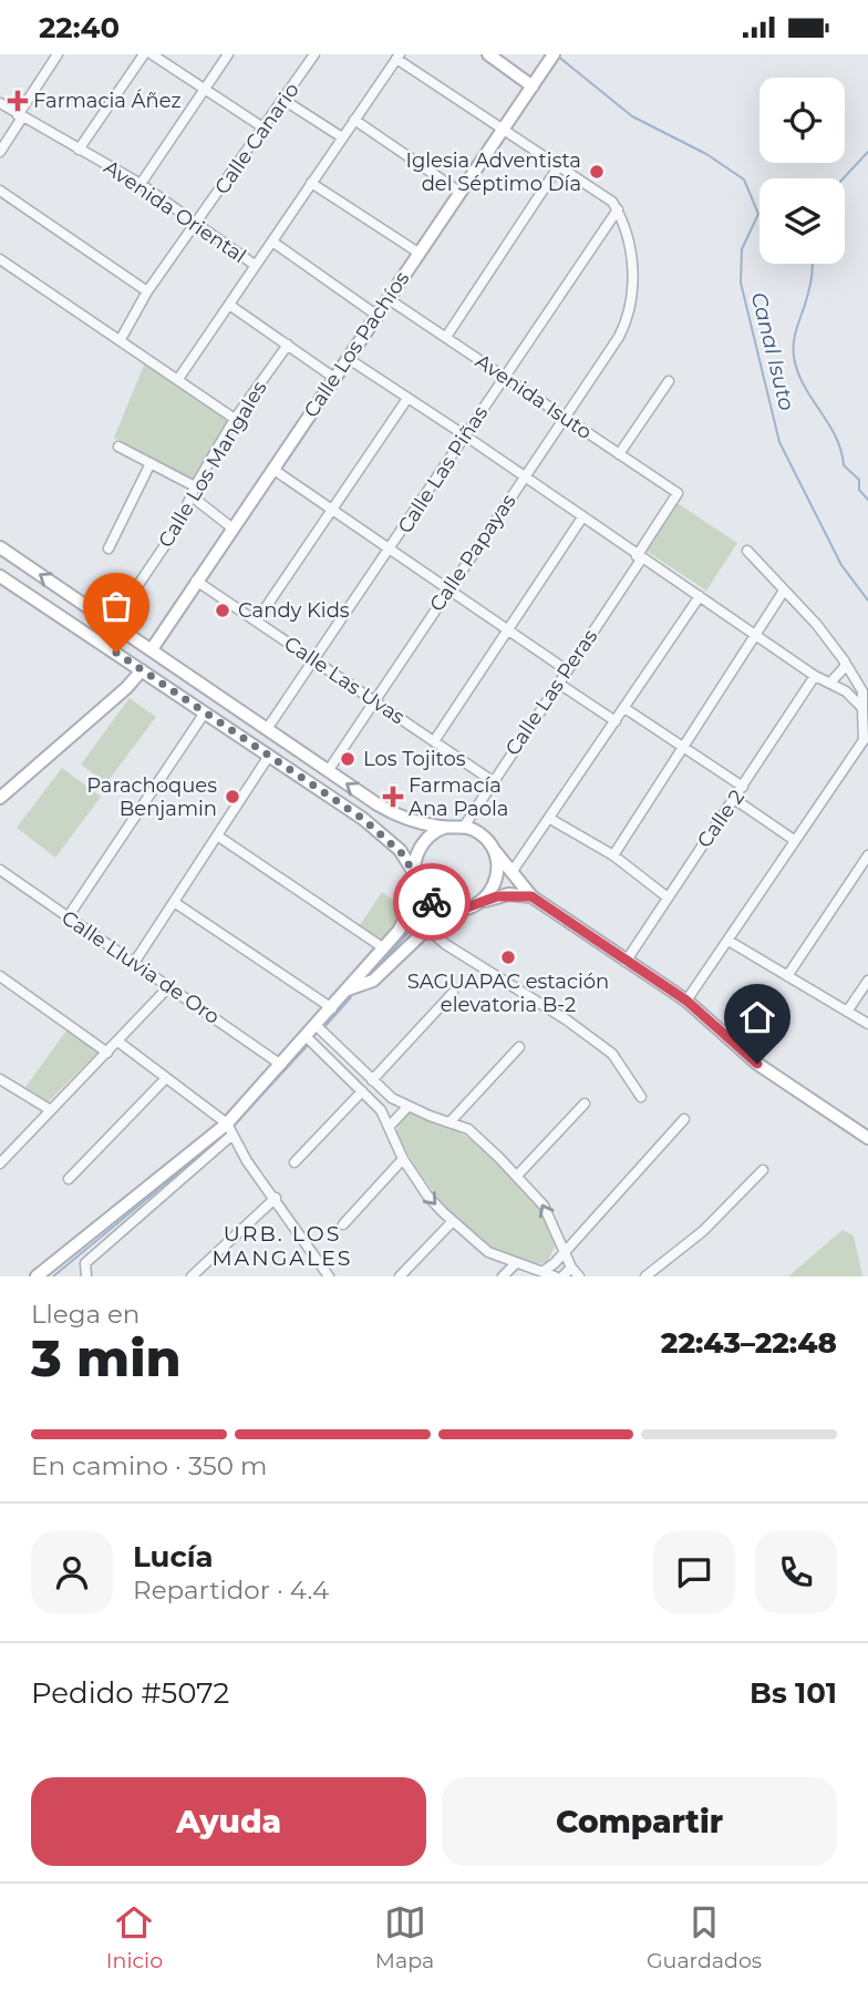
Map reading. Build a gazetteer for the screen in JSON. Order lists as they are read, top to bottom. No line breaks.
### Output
{"streets":{"main road":["Calle Los Pachíos"],"street":["Calle Canario","Avenida Oriental","Avenida Isuto","Calle Los Mangales","Calle Las Piñas","Calle Papayas","Calle Las Uvas","Calle Las Peras","Calle 2","Calle Lluvia de Oro"]},"crossings":[["Calle Canario","Avenida Oriental"],["Avenida Oriental","Calle Los Pachíos"],["Calle Los Pachíos","Avenida Isuto"],["Calle Los Pachíos","Calle Las Uvas"],["Avenida Isuto","Calle Las Piñas"],["Avenida Isuto","Calle Papayas"],["Avenida Isuto","Calle Las Peras"],["Calle Las Piñas","Calle Papayas"],["Calle Las Piñas","Calle Las Uvas"],["Calle Papayas","Calle Las Uvas"],["Calle Las Uvas","Calle Las Peras"]],"districts":["URB. LOS MANGALES"],"water":["Canal Isuto"],"places":{"health":["Farmacia Áñez","Farmacía Ana Paola"],"other":["Iglesia Adventista del Séptimo Día","Candy Kids","Los Tojitos","Parachoques Benjamin","SAGUAPAC estación elevatoria B-2"]},"page":{"status":"22:40","heading":["3 min","Llega en","22:43–22:48"],"panel":["Lucía","Repartidor · 4.4","Pedido #5072","Bs 101"],"bar":"En camino · 350 m","buttons":["Ayuda","Compartir"],"tabs":["Inicio","Mapa","Guardados"]}}
